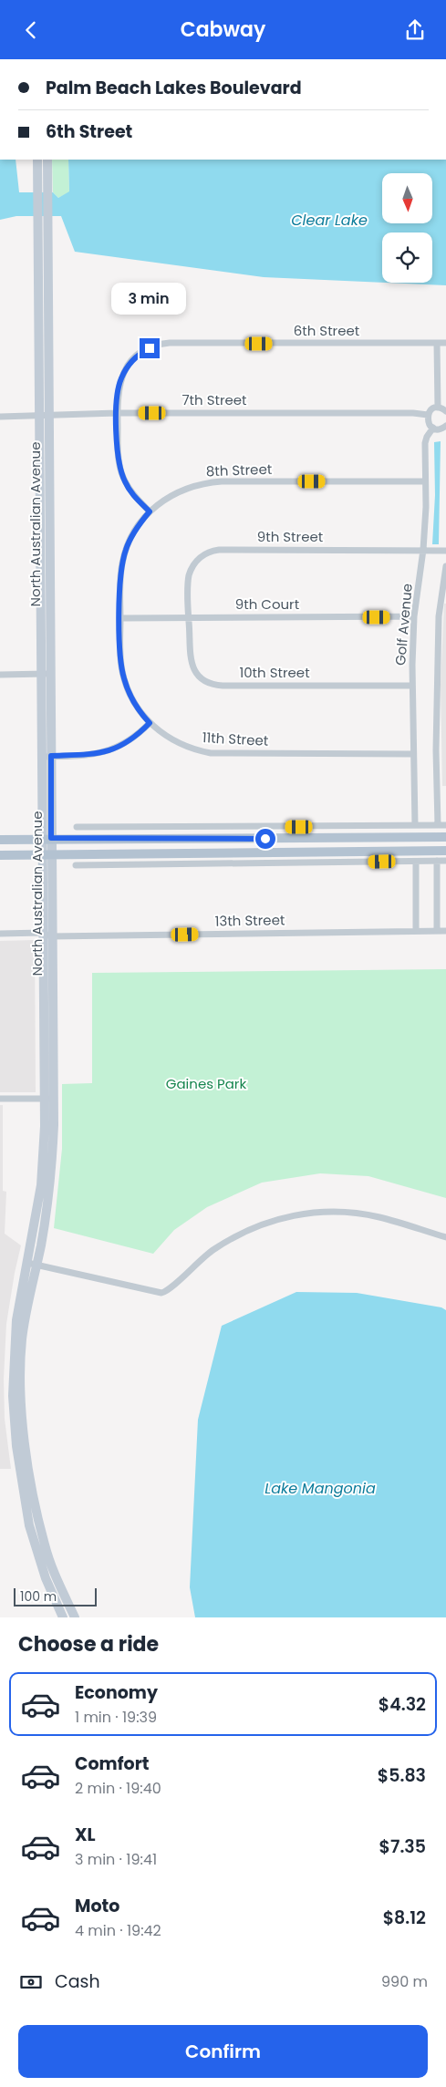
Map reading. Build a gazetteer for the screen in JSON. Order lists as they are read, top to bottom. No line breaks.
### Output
{"streets":{"main road":["North Australian Avenue"],"street":["6th Street","7th Street","8th Street","9th Street","9th Court","Golf Avenue","10th Street","11th Street","13th Street"]},"crossings":[["6th Street","7th Street"],["6th Street","8th Street"],["7th Street","North Australian Avenue"],["8th Street","9th Court"],["8th Street","Golf Avenue"],["8th Street","11th Street"],["North Australian Avenue","13th Street"],["9th Street","9th Court"],["9th Street","Golf Avenue"],["9th Street","10th Street"],["9th Court","Golf Avenue"],["9th Court","10th Street"],["9th Court","11th Street"],["Golf Avenue","10th Street"],["Golf Avenue","11th Street"]],"water":["Clear Lake","Lake Mangonia"],"parks":["Gaines Park"],"scale_bar":"100 m","north":"bottom","page":{"header":"Cabway","banner":["Palm Beach Lakes Boulevard","6th Street"],"bubble":"3 min","scale":"100 m","heading":"Choose a ride","list":[{"name":"Economy","note":"1 min · 19:39","value":"$4.32"},{"name":"Comfort","note":"2 min · 19:40","value":"$5.83"},{"name":"XL","note":"3 min · 19:41","value":"$7.35"},{"name":"Moto","note":"4 min · 19:42","value":"$8.12"}],"pay":["Cash","990 m"],"buttons":"Confirm"}}
